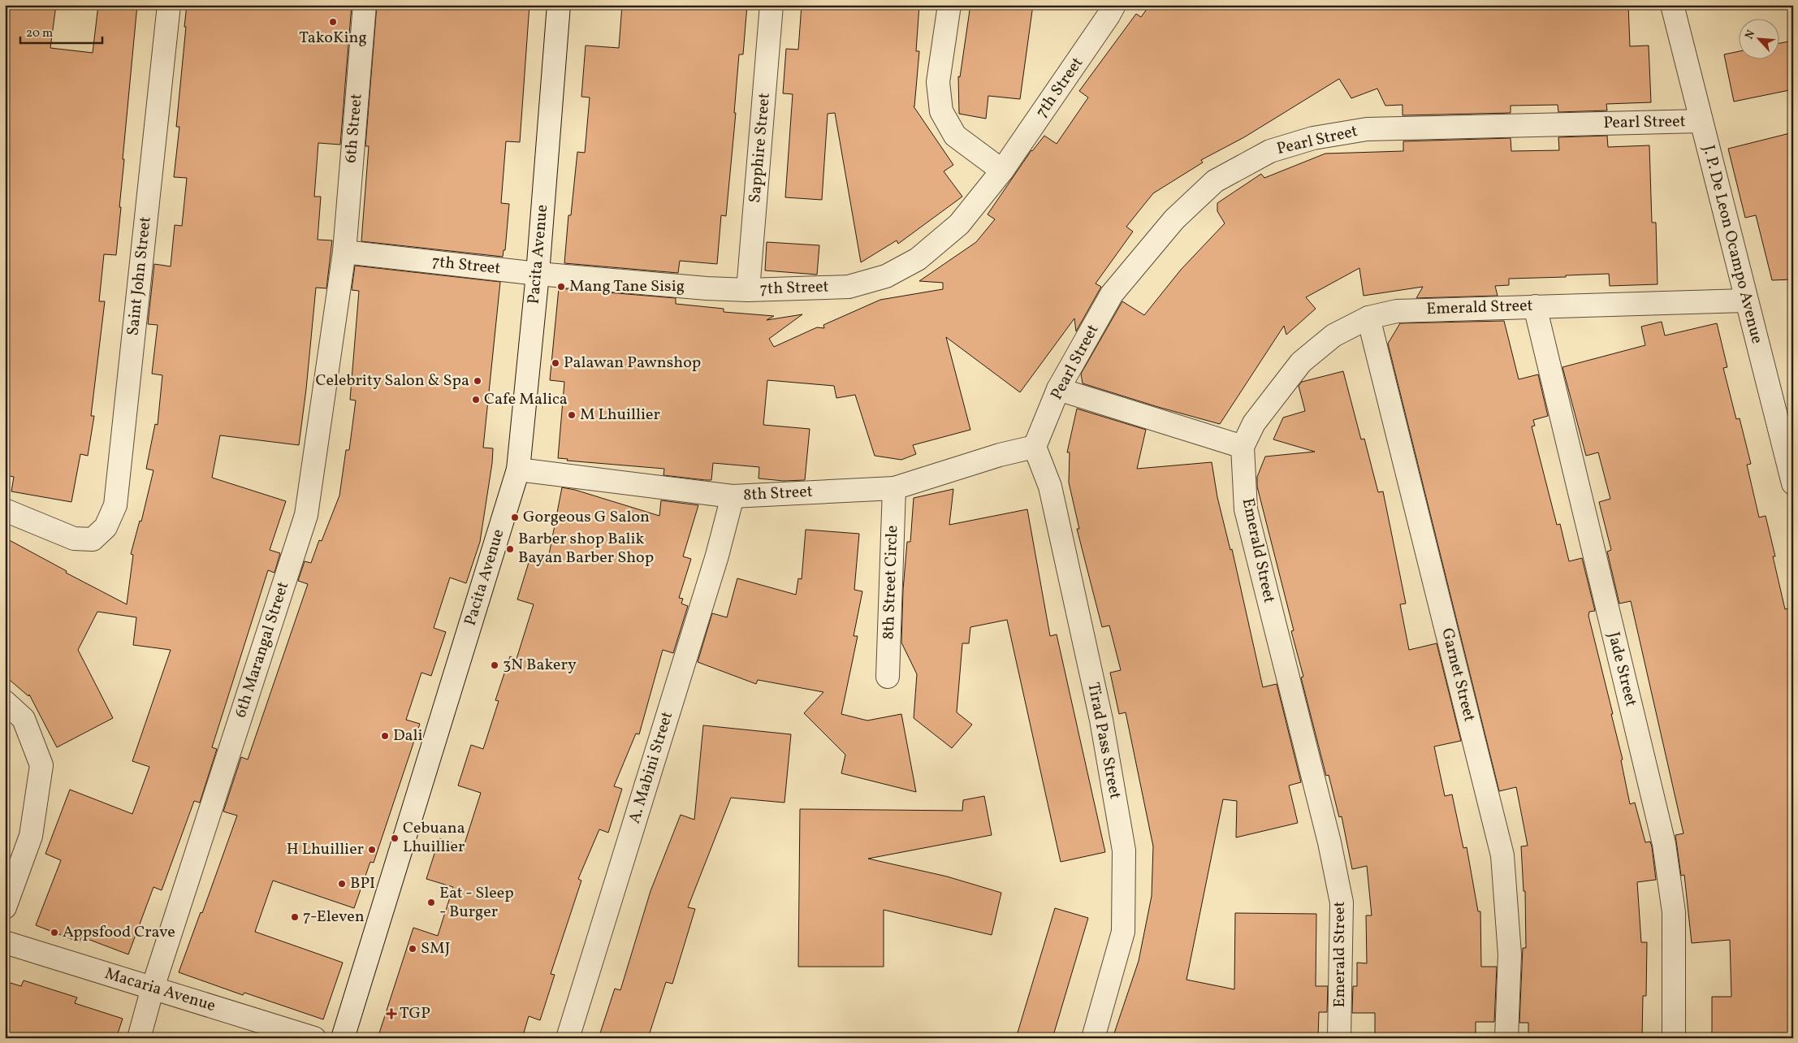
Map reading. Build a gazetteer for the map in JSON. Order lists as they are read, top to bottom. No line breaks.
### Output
{"streets":{"street":["7th Street","Pearl Street","6th Street","Sapphire Street","J. P. De Leon Ocampo Avenue","Pacita Avenue","Saint John Street","Emerald Street","8th Street","8th Street Circle","6th Marangal Street","Jade Street","Garnet Street","Tirad Pass Street","A. Mabini Street","Macaria Avenue"]},"crossings":[["7th Street","6th Street"],["7th Street","Sapphire Street"],["7th Street","Pacita Avenue"],["7th Street","6th Marangal Street"],["Pearl Street","J. P. De Leon Ocampo Avenue"],["Pearl Street","8th Street"],["Pearl Street","Tirad Pass Street"],["6th Street","6th Marangal Street"],["J. P. De Leon Ocampo Avenue","Emerald Street"],["Pacita Avenue","8th Street"],["Emerald Street","Jade Street"],["Emerald Street","Garnet Street"],["8th Street","8th Street Circle"],["8th Street","Tirad Pass Street"],["8th Street","A. Mabini Street"],["6th Marangal Street","Macaria Avenue"]],"places":{"other":["TakoKing","Mang Tane Sisig","Palawan Pawnshop","Celebrity Salon & Spa","Cafe Malica","M Lhuillier","Gorgeous G Salon","Barber shop Balik Bayan Barber Shop","3N Bakery","Dali","Cebuana Lhuillier","H Lhuillier","BPI","Eat - Sleep - Burger","7-Eleven","Appsfood Crave","SMJ"],"health":["TGP"]},"scale_bar":"20 m","north":"top left"}
